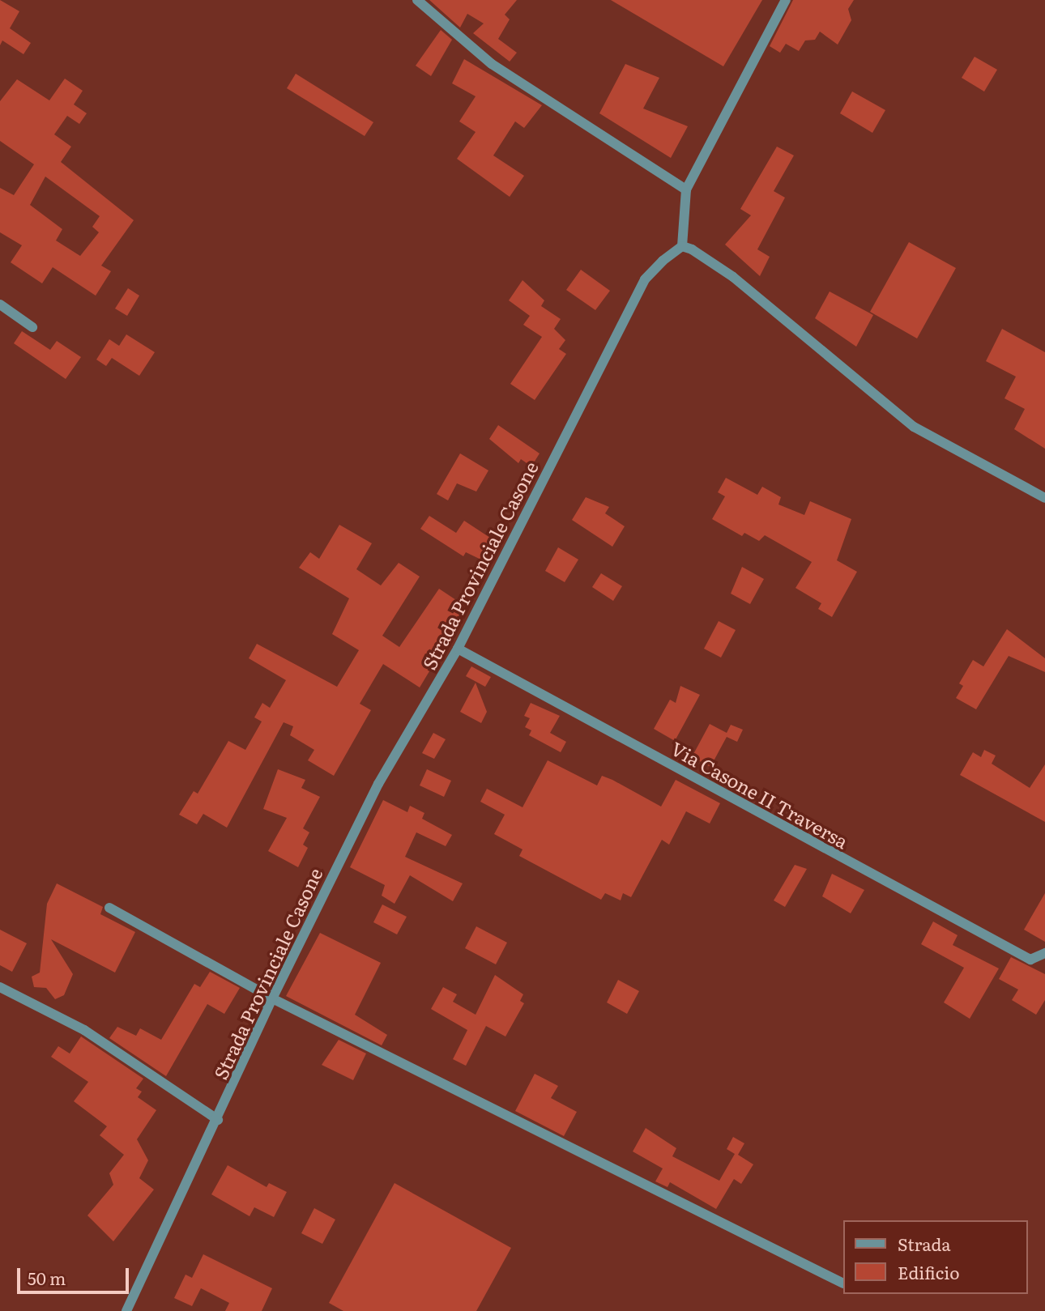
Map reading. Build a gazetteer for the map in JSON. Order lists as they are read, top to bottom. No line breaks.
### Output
{"streets":{"street":["Strada Provinciale Casone","Via Casone II Traversa"]},"crossings":[["Strada Provinciale Casone","Via Casone II Traversa"]],"legend":["Strada","Edificio"],"scale_bar":"50 m"}
